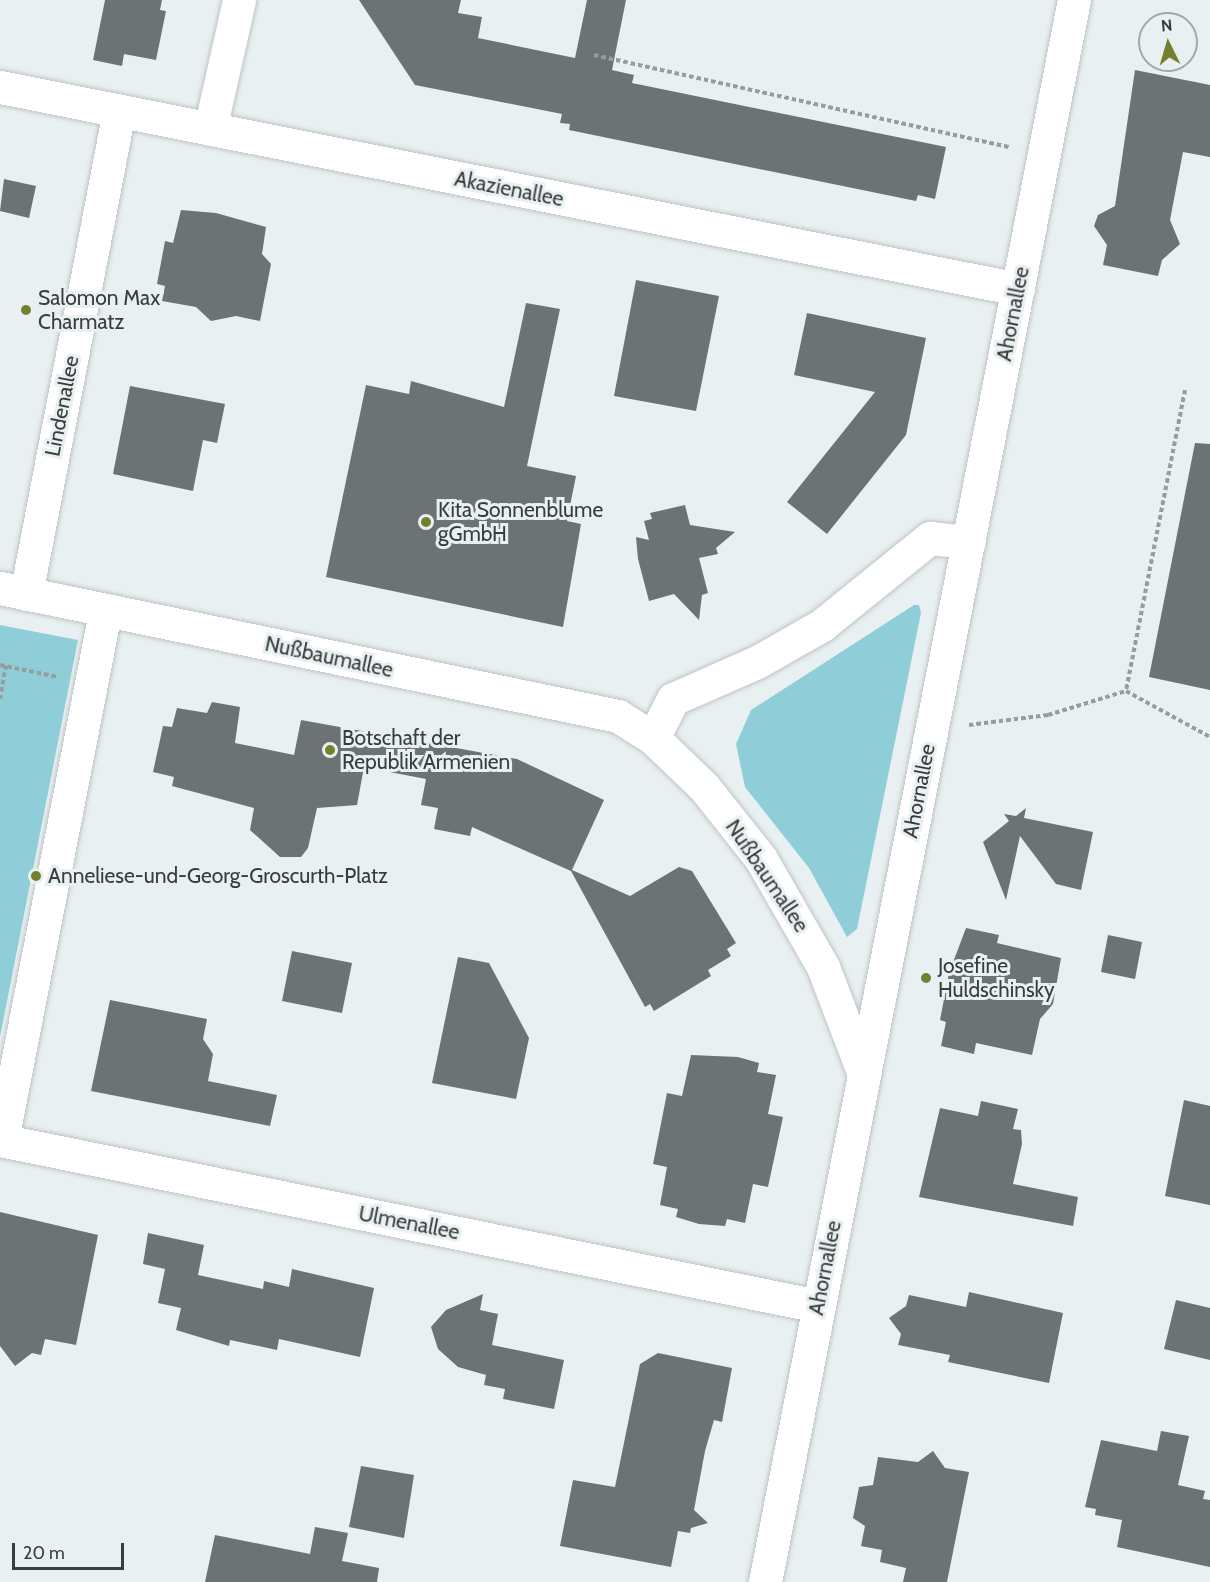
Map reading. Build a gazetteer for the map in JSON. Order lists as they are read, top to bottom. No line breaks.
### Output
{"streets":{"street":["Akazienallee","Ahornallee","Lindenallee","Nußbaumallee","Ulmenallee"]},"crossings":[["Akazienallee","Ahornallee"],["Akazienallee","Lindenallee"],["Ahornallee","Nußbaumallee"],["Ahornallee","Ulmenallee"],["Lindenallee","Nußbaumallee"]],"places":["Salomon Max Charmatz","Kita Sonnenblume gGmbH","Botschaft der Republik Armenien","Anneliese-und-Georg-Groscurth-Platz","Josefine Huldschinsky"],"scale_bar":"20 m","north":"top"}
